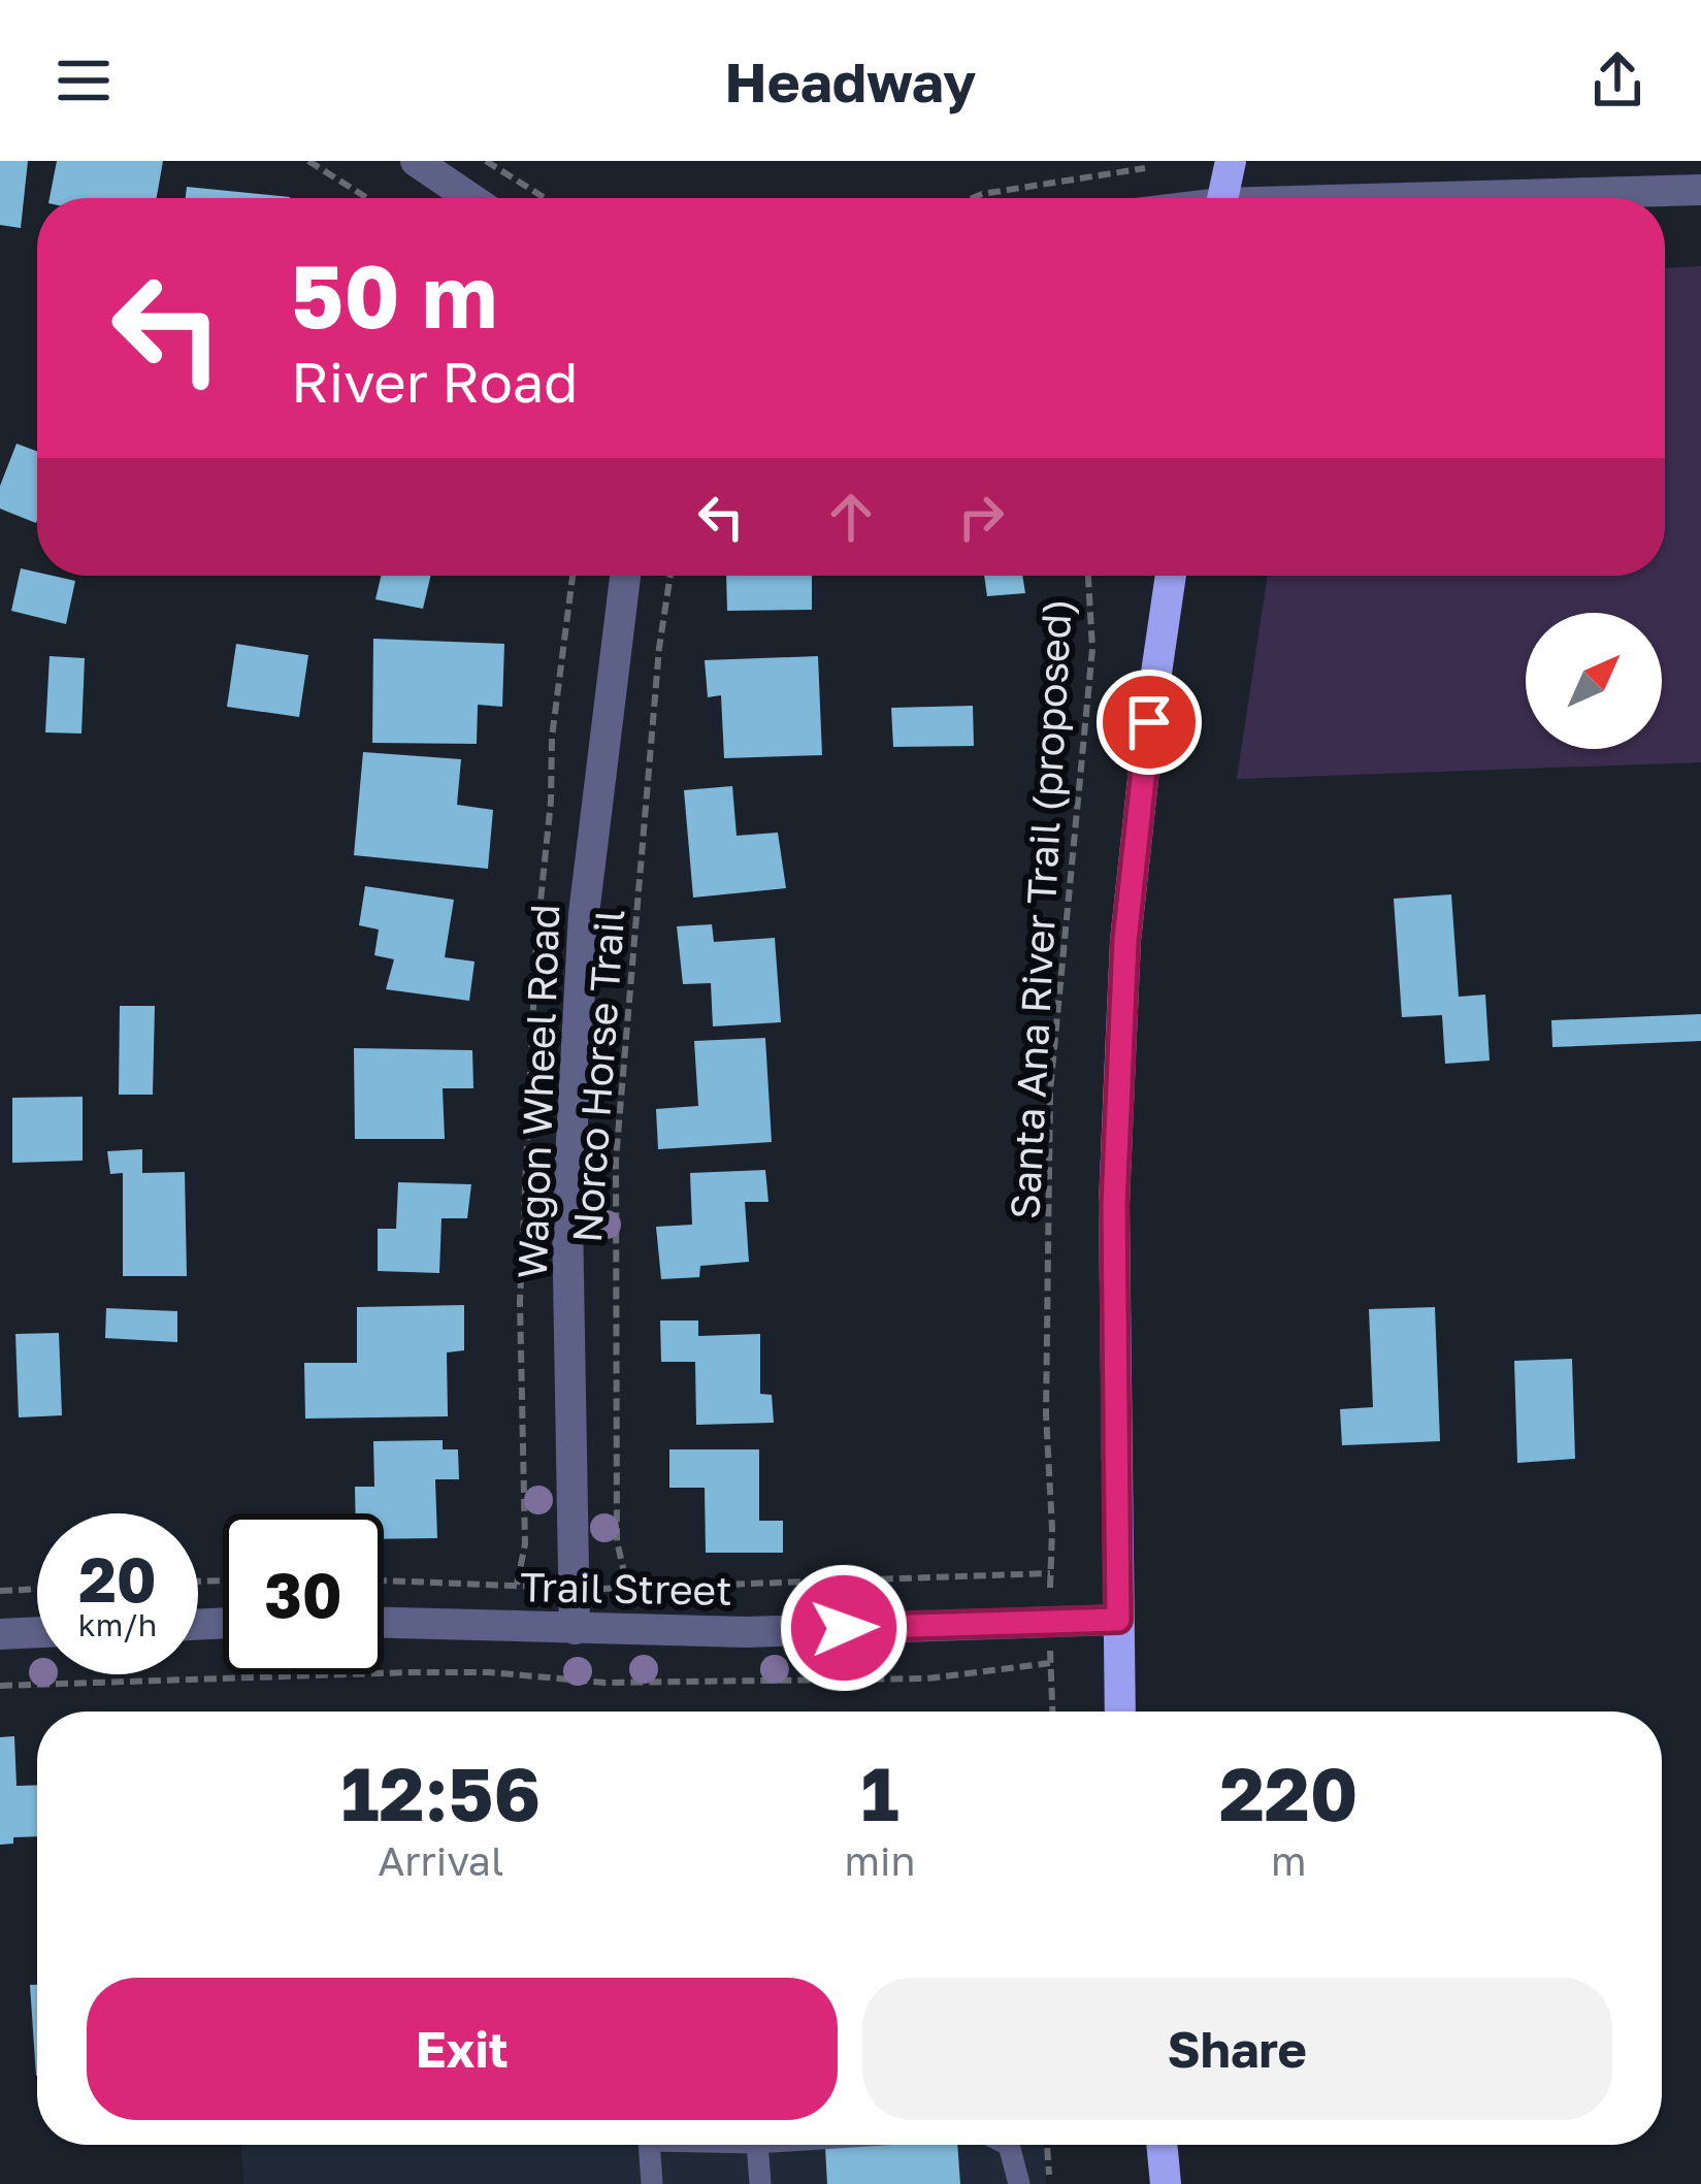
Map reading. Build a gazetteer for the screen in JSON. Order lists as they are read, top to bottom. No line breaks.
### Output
{"streets":{"street":["Wagon Wheel Road","Trail Street"],"path":["Santa Ana River Trail (proposed)","Norco Horse Trail"]},"crossings":[["Wagon Wheel Road","Trail Street"]],"north":"top right","page":{"header":"Headway","turn":["50 m","River Road"],"speed":"20 km/h","limit":"30","eta":["12:56","Arrival","1","min","220","m"],"buttons":["Exit","Share"]}}
